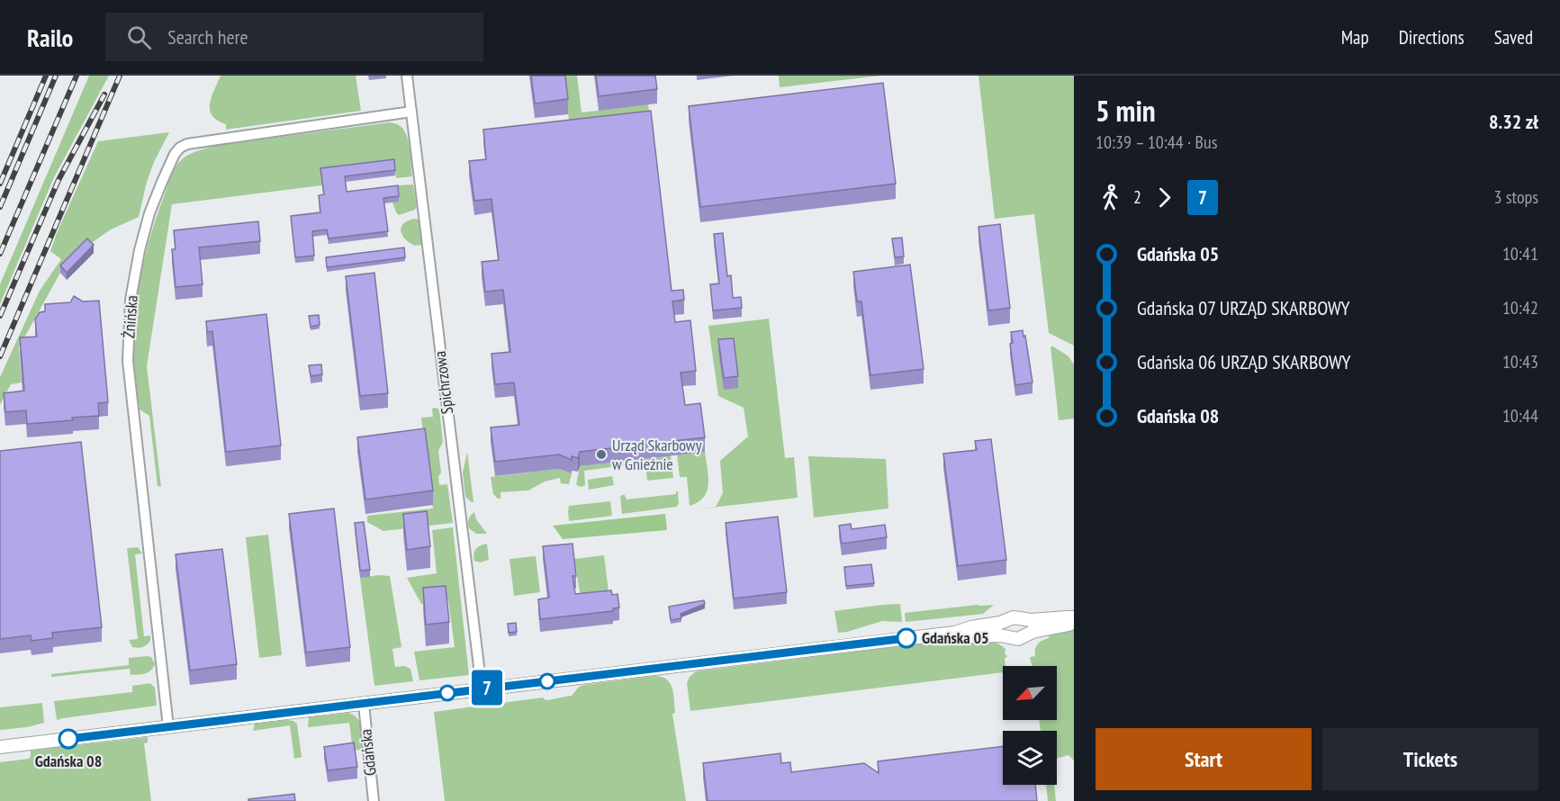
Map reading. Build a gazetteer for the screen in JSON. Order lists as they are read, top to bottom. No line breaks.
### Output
{"streets":{"street":["Żnińska","Spichrzowa","Gdańska"]},"crossings":[["Żnińska","Spichrzowa"]],"places":["Urząd Skarbowy w Gnieźnie","Gdańska 05","Gdańska 08"],"lines":["bus line 7"],"north":"bottom left","page":{"header":"Railo","search":"Search here","nav":["Map","Directions","Saved"],"on_map":"7","heading":["5 min","10:39 – 10:44 · Bus","8.32 zł"],"legs":["2","7","3 stops"],"list":[{"name":"Gdańska 05","value":"10:41"},{"name":"Gdańska 07 URZĄD SKARBOWY","value":"10:42"},{"name":"Gdańska 06 URZĄD SKARBOWY","value":"10:43"},{"name":"Gdańska 08","value":"10:44"}],"buttons":["Start","Tickets"]}}
